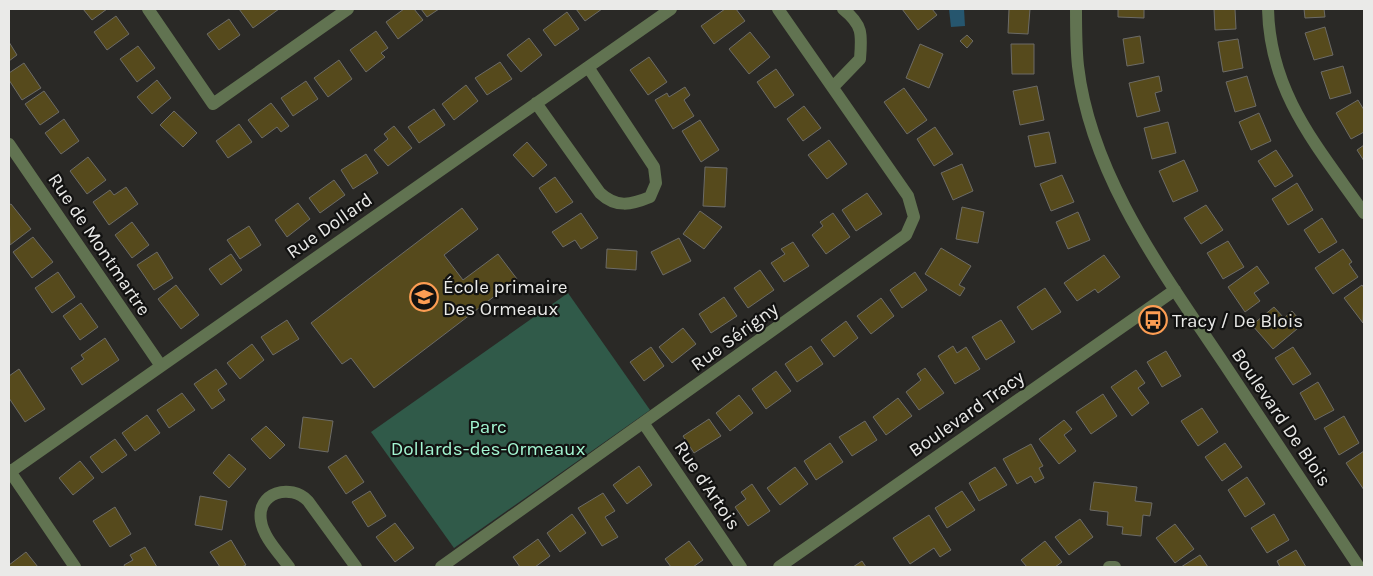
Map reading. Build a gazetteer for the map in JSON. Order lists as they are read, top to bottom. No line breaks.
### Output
{"streets":{"street":["Rue Dollard","Rue de Montmartre","Rue Sérigny","Boulevard Tracy","Boulevard De Blois","Rue d'Artois"]},"crossings":[["Rue Dollard","Rue de Montmartre"],["Rue Sérigny","Rue d'Artois"],["Boulevard Tracy","Boulevard De Blois"]],"parks":["Parc Dollards-des-Ormeaux"],"places":{"school or university":["École primaire Des Ormeaux"],"bus stop":["Tracy / De Blois"]}}
